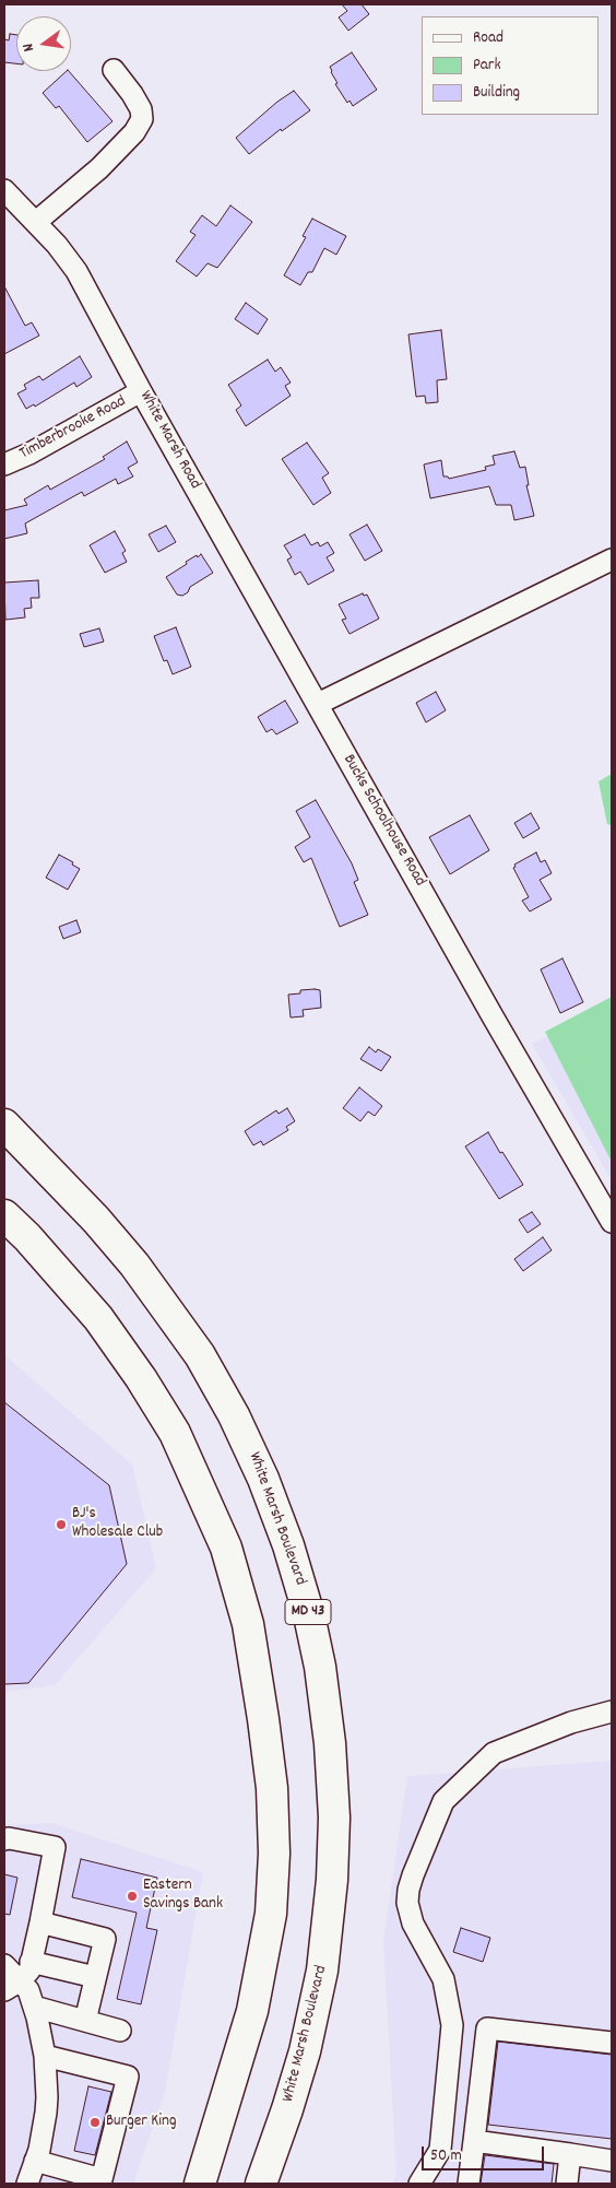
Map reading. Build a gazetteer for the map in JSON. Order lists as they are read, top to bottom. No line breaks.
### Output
{"streets":{"highway":["White Marsh Boulevard","MD 43"],"street":["Timberbrooke Road","White Marsh Road","Bucks Schoolhouse Road"]},"crossings":[["Timberbrooke Road","White Marsh Road"],["White Marsh Road","Bucks Schoolhouse Road"]],"places":["BJ's Wholesale Club","Eastern Savings Bank","Burger King"],"legend":["Road","Park","Building"],"scale_bar":"50 m","north":"left"}
